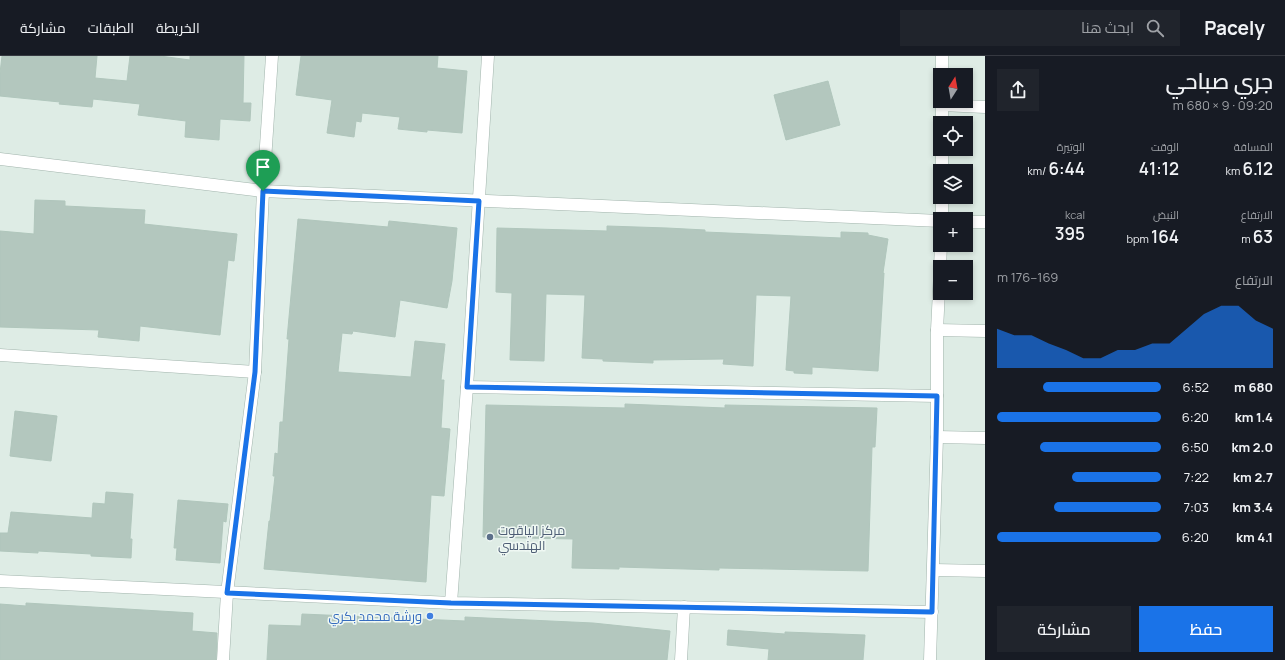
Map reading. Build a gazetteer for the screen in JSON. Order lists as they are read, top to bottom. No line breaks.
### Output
{"places":["مركز الياقوت الهندسي","ورشة محمد بكري"],"north":"top","page":{"header":"Pacely","search":"ابحث هنا","nav":["الخريطة","الطبقات","مشاركة"],"heading":["جري صباحي","09:20 · 9 × 680 m"],"map_buttons":["+","−"],"stats":[["المسافة","6.12 km"],["الوقت","41:12"],["الوتيرة","6:44 /km"],["الارتفاع","63 m"],["النبض","164 bpm"],["kcal","395"]],"chart":["الارتفاع","169–176 m"],"list":[{"name":"680 m","note":"6:52"},{"name":"1.4 km","note":"6:20"},{"name":"2.0 km","note":"6:50"},{"name":"2.7 km","note":"7:22"},{"name":"3.4 km","note":"7:03"},{"name":"4.1 km","note":"6:20"}],"buttons":["حفظ","مشاركة"]}}
